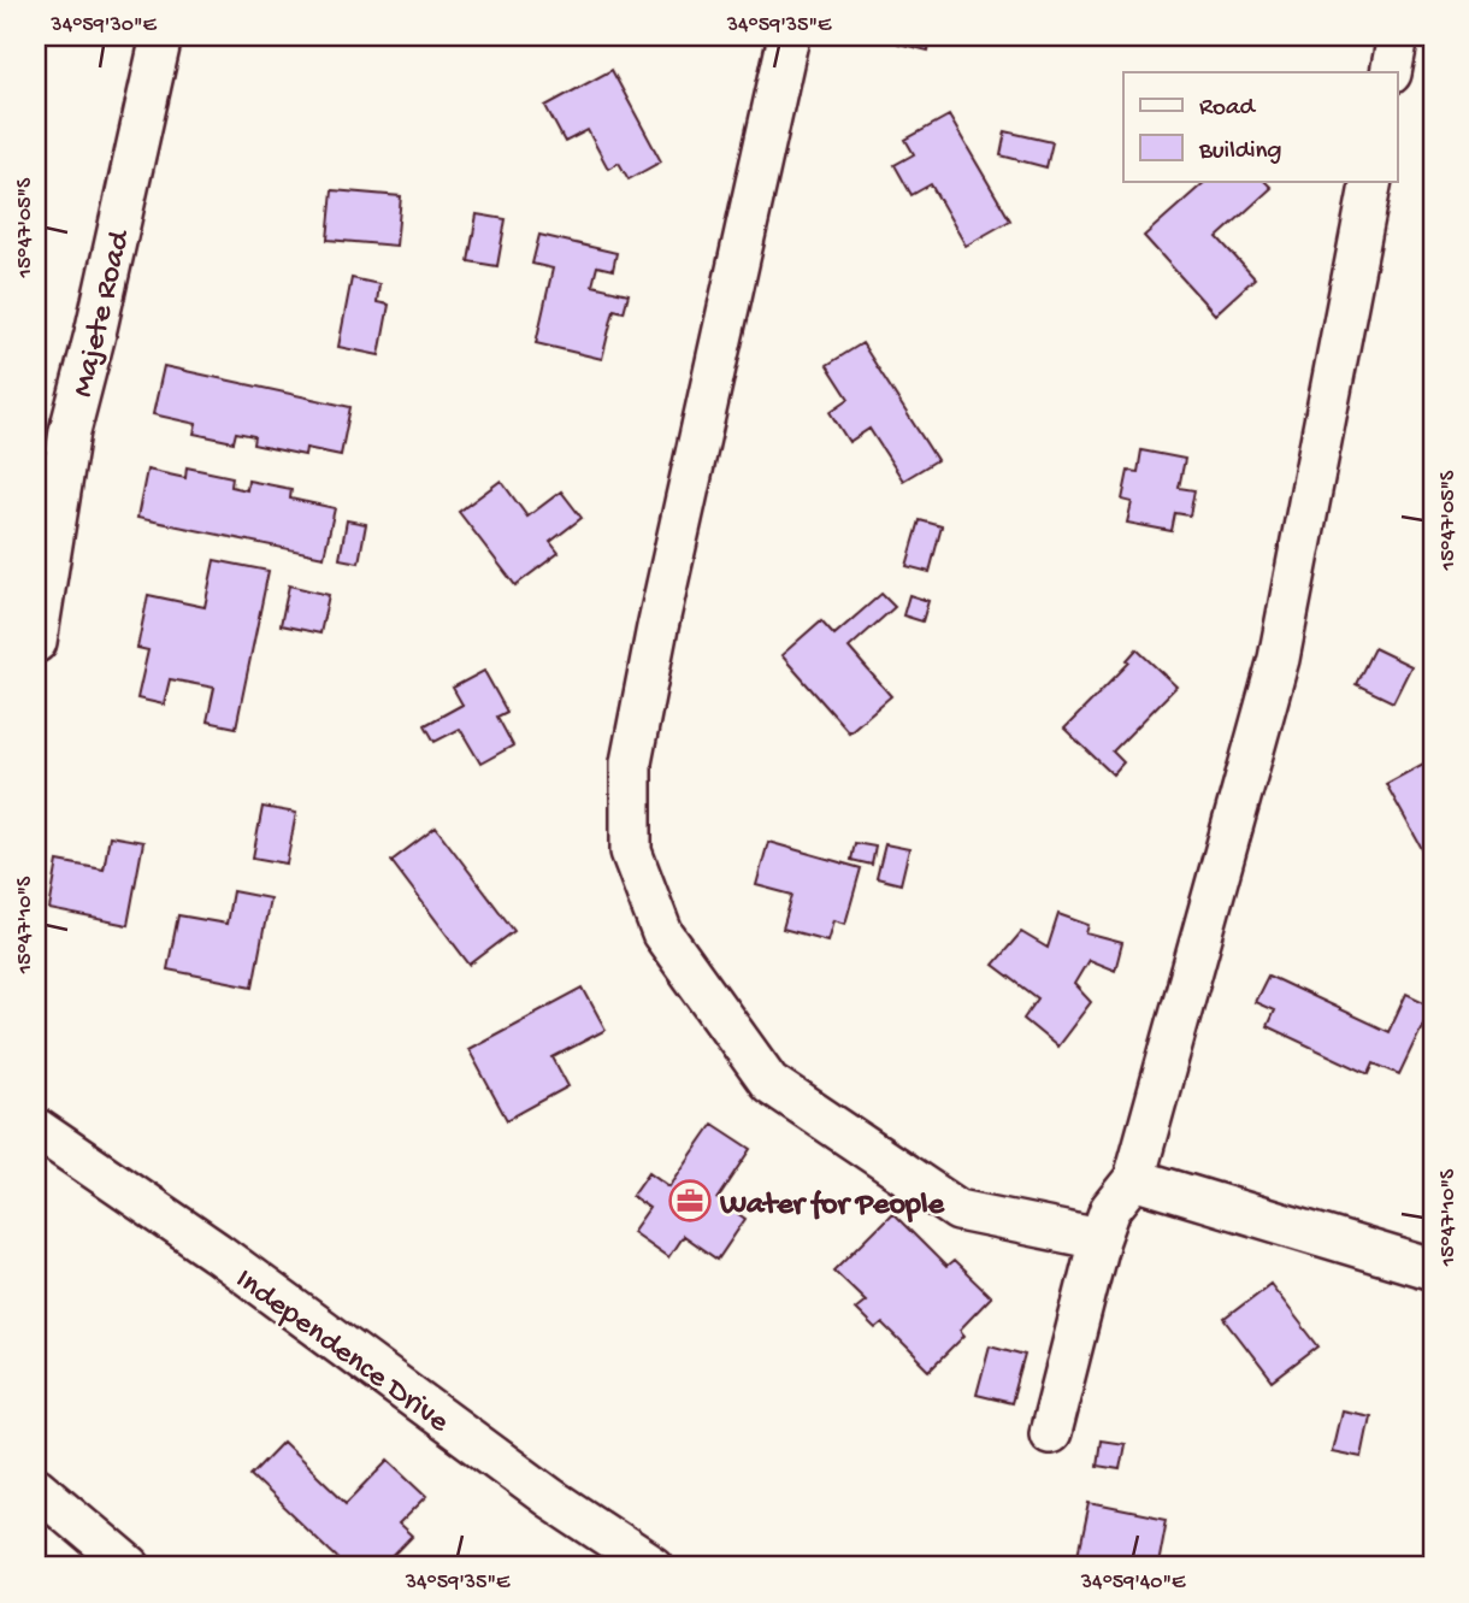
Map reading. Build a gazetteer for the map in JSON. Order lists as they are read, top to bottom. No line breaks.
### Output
{"streets":{"street":["Majete Road","Independence Drive"]},"places":{"office":["Water for People"]},"legend":["Road","Building"],"coordinates":["34°59'30\"E","34°59'35\"E","15°47'05\"S","15°47'10\"S","34°59'40\"E"]}
